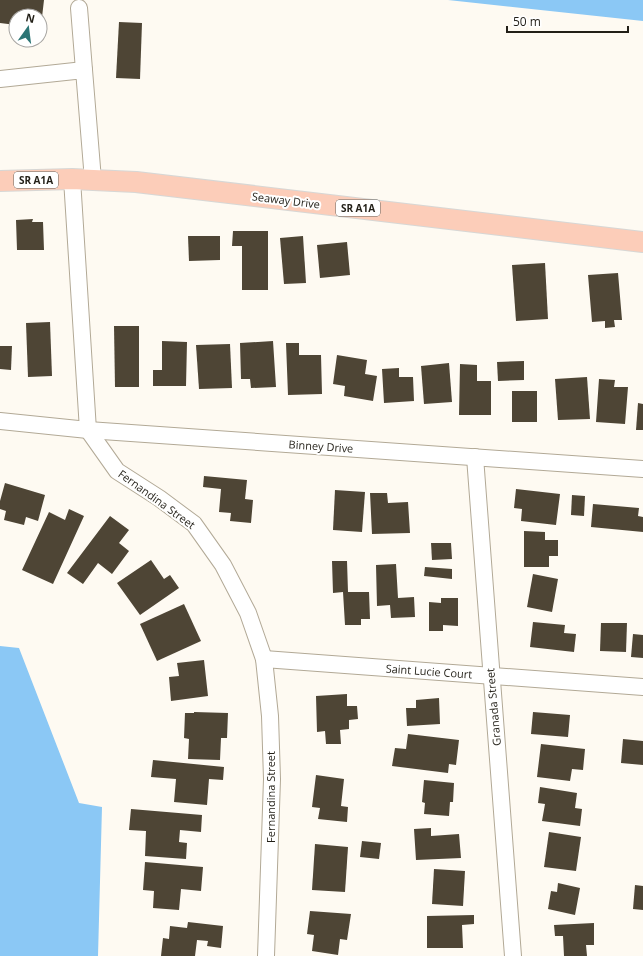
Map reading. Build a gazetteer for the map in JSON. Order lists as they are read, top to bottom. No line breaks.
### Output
{"streets":{"main road":["SR A1A","Seaway Drive"],"street":["Binney Drive","Fernandina Street","Saint Lucie Court","Granada Street"]},"crossings":[["Binney Drive","Fernandina Street"],["Binney Drive","Granada Street"],["Fernandina Street","Saint Lucie Court"],["Saint Lucie Court","Granada Street"]],"scale_bar":"50 m","north":"top"}
